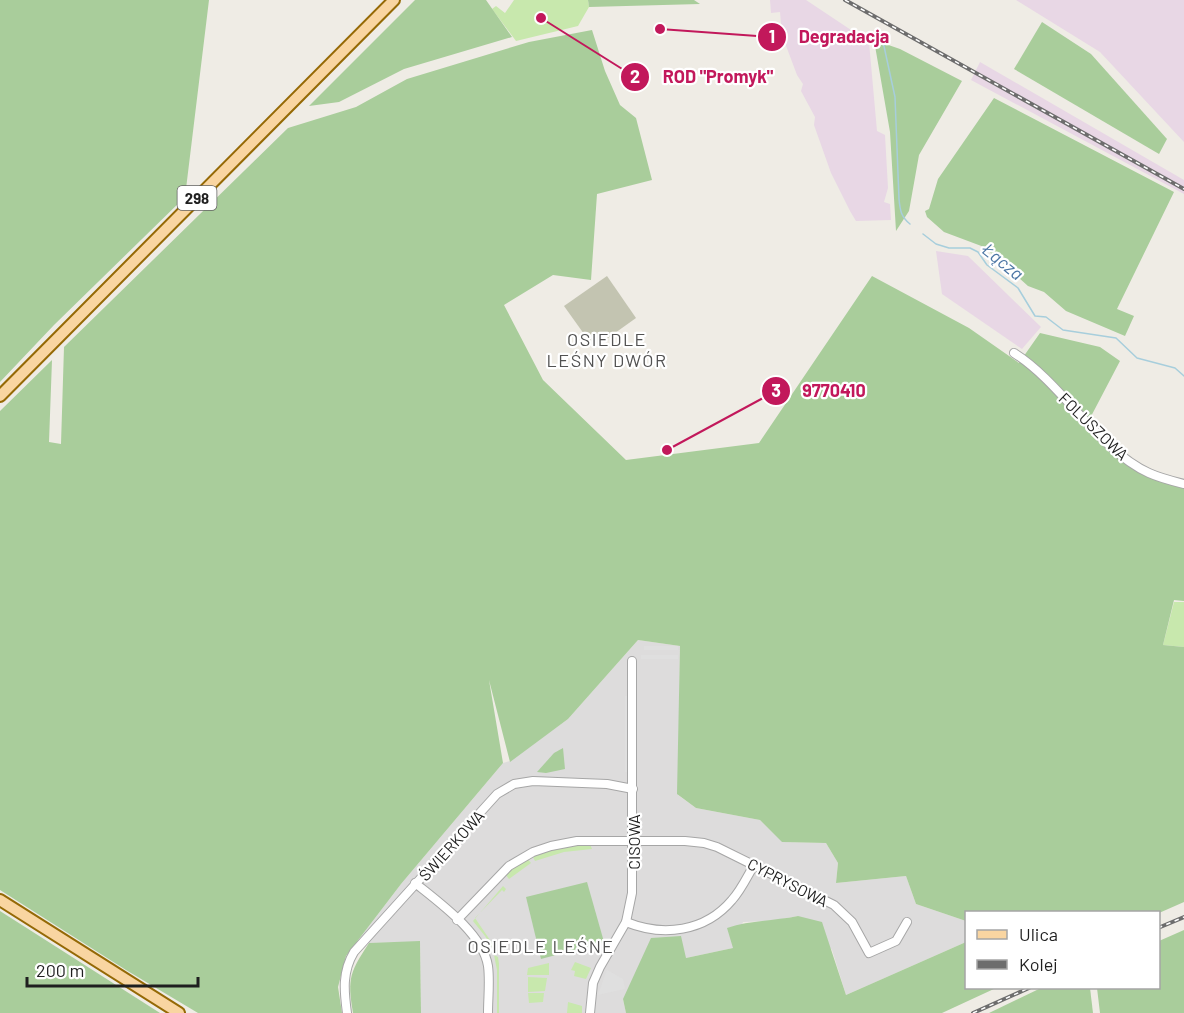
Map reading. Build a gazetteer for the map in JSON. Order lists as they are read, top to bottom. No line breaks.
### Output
{"streets":{"main road":["298"],"street":["FOLUSZOWA","CISOWA","ŚWIERKOWA","CYPRYSOWA"]},"crossings":[["CISOWA","ŚWIERKOWA"],["CISOWA","CYPRYSOWA"]],"districts":["OSIEDLE LEŚNY DWÓR","OSIEDLE LEŚNE"],"water":["Łącza"],"places":["ROD \"Promyk\"","Degradacja","9770410"],"legend":["Ulica","Kolej"],"scale_bar":"200 m"}
